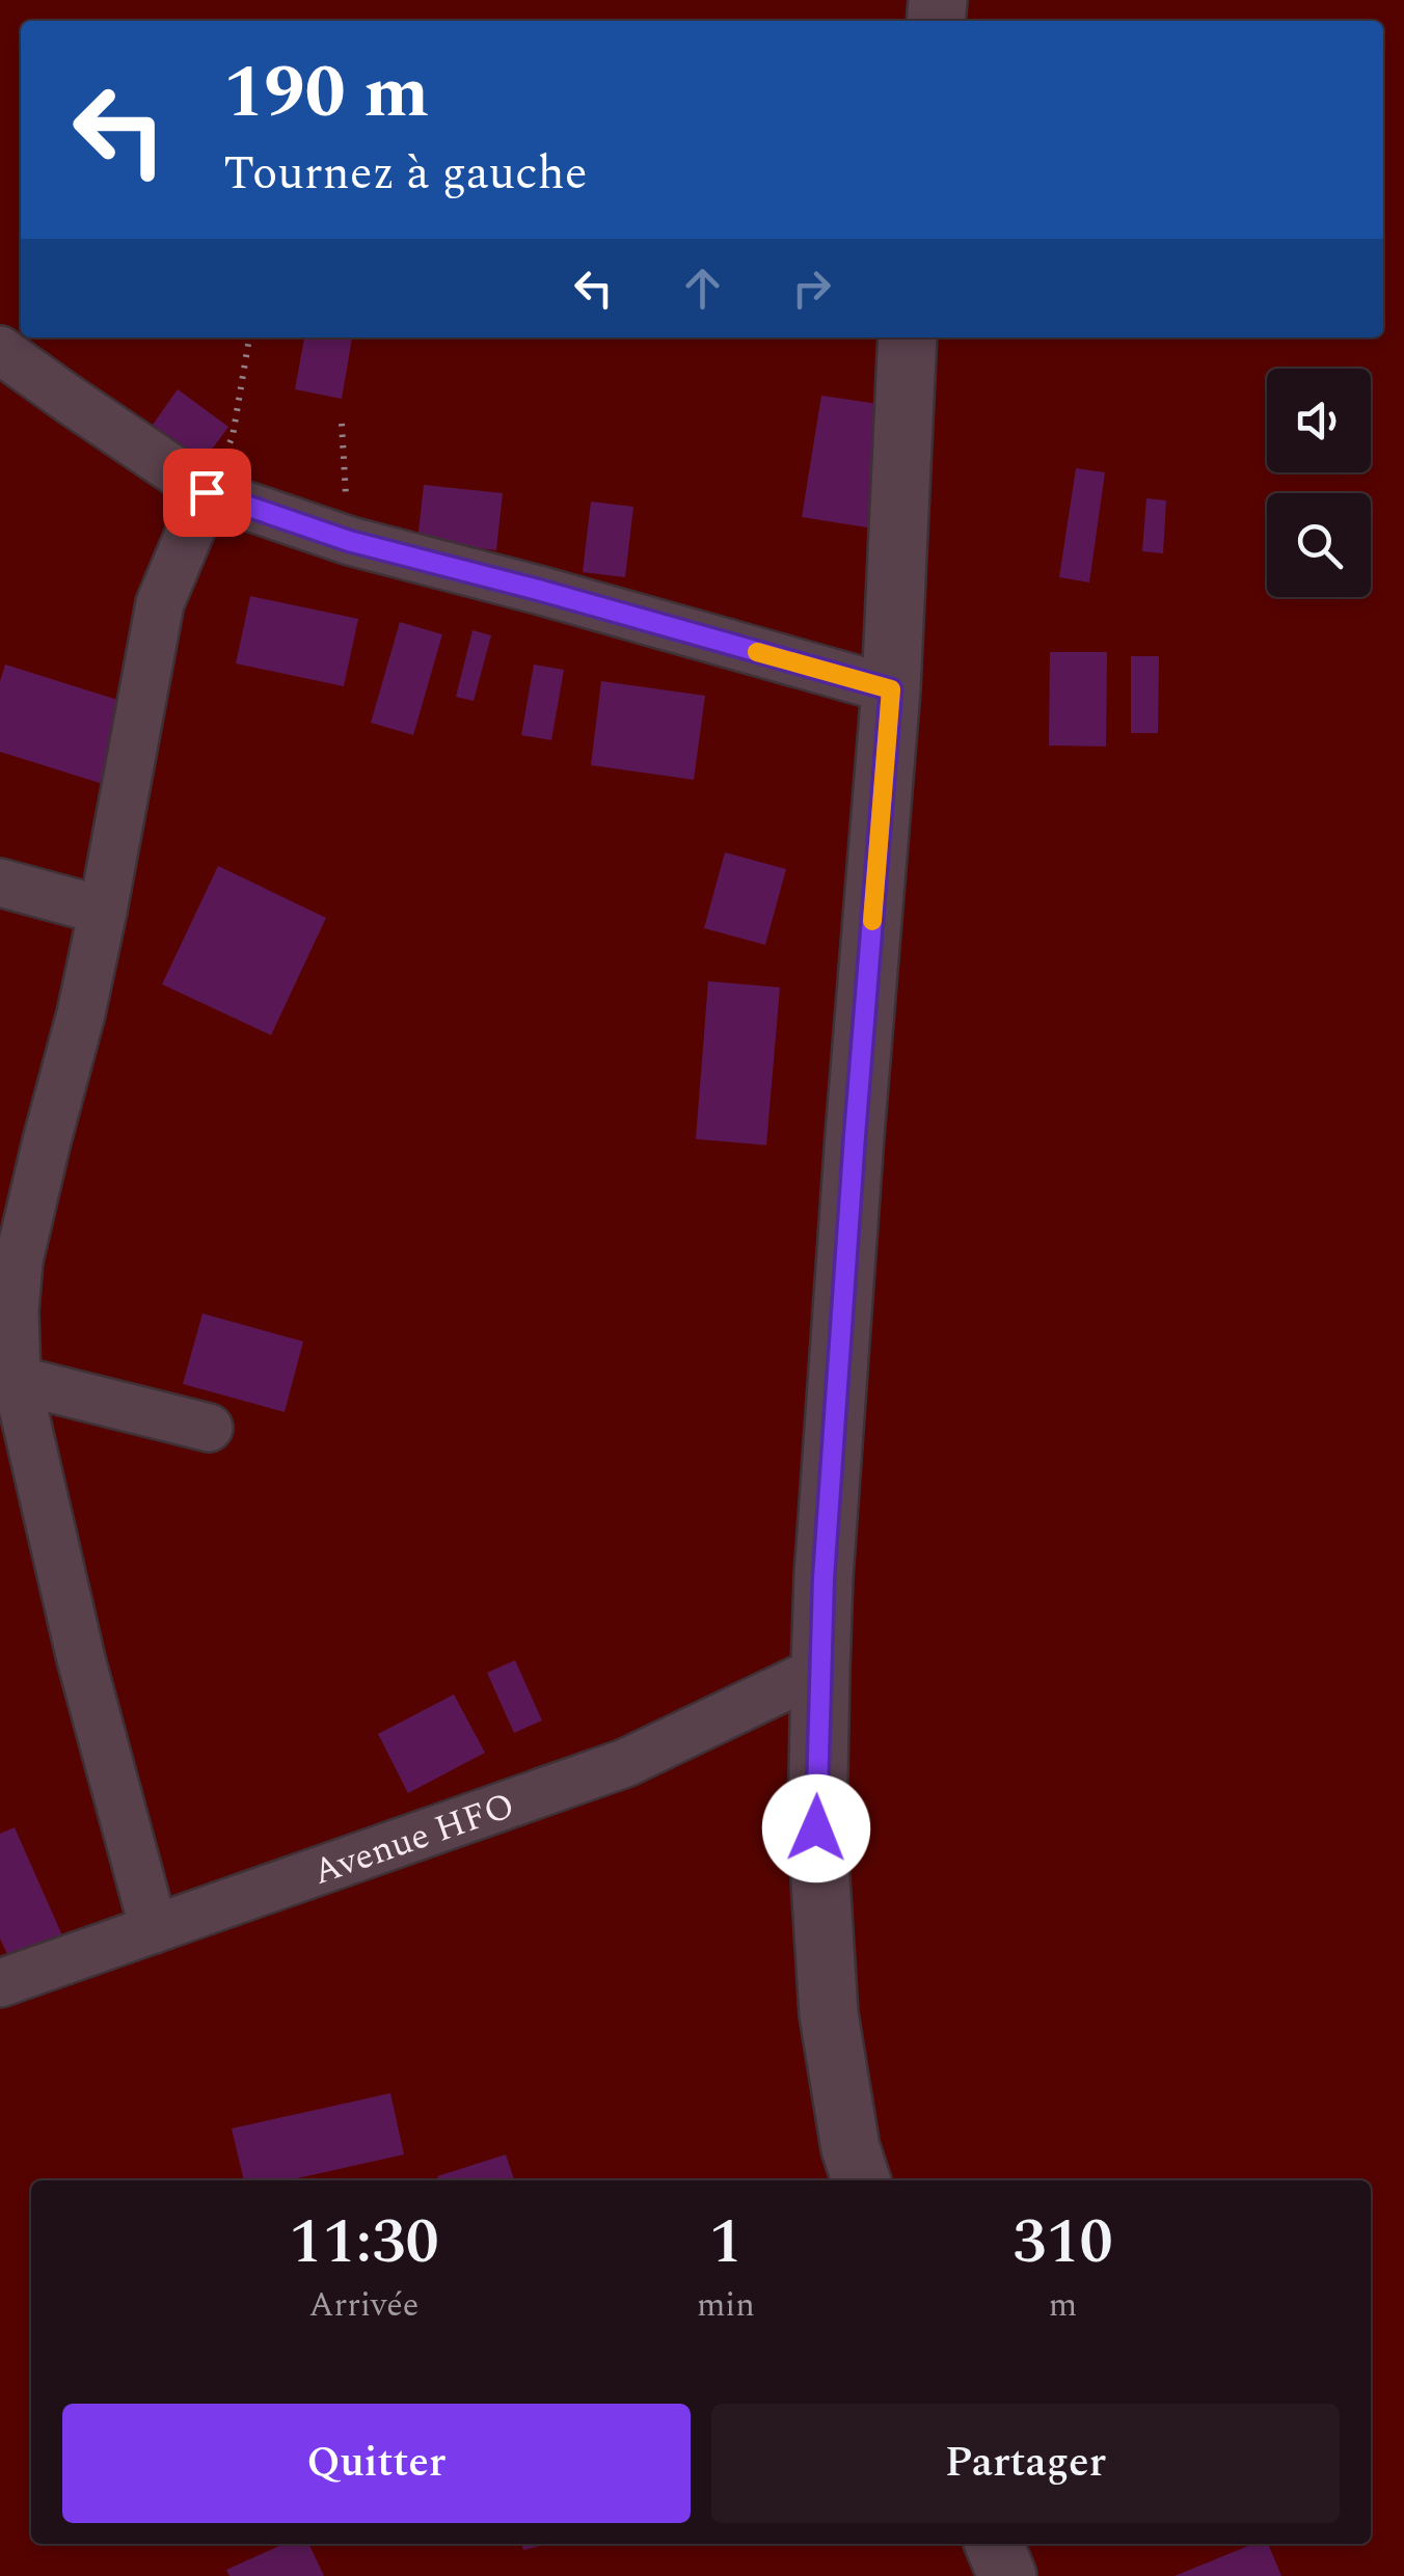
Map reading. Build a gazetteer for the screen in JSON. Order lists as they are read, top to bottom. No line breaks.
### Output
{"streets":{"street":["Avenue HFO"]},"page":{"turn":["190 m","Tournez à gauche"],"eta":["11:30","Arrivée","1","min","310","m"],"buttons":["Quitter","Partager"]}}
